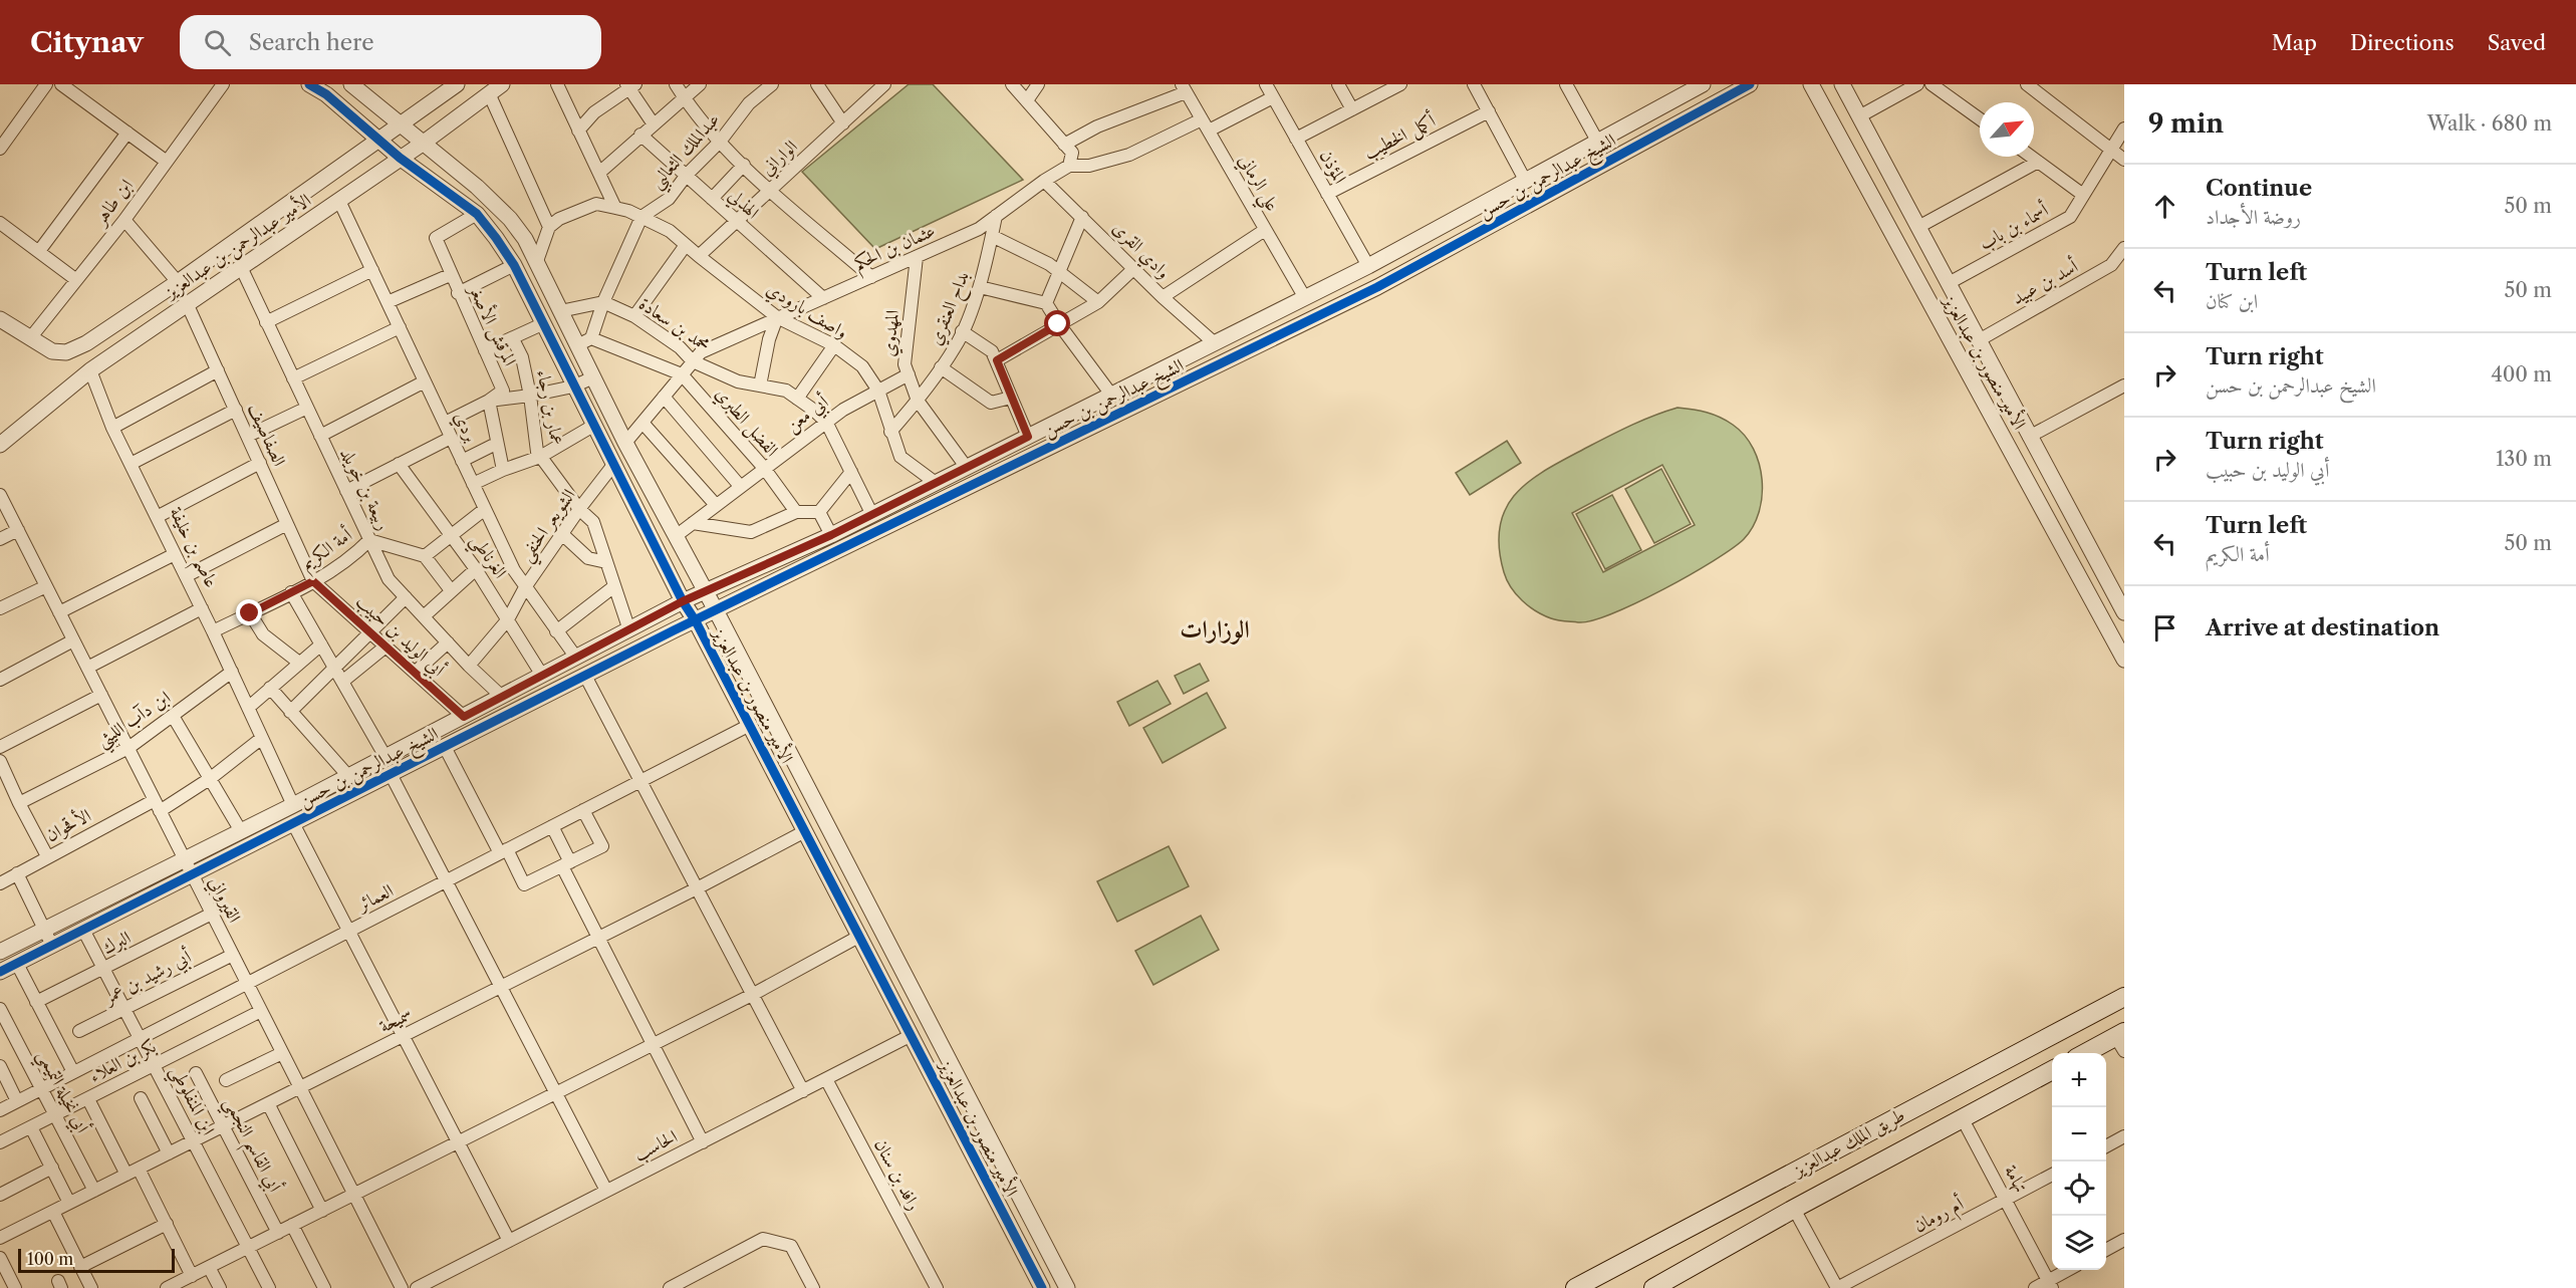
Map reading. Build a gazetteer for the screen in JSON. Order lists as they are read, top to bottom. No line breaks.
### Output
{"streets":{"main road":["طريق الملك عبدالعزيز"],"street":["أكمل الخطيب","عبدالملك الثعالبي","الواراني","المؤذن","الشيخ عبدالرحمن بن حسن","علي الرماني","ابن طاهر","الهذلي","أسماء بن باب","الأمير عبدالرحمن بن عبدالعزيز","عثمان بن الحكم","وادي القرى","أسد بن عبيد","بداح العنقري","واصف بارودي","محمد بن سعادة","المرقش الأصغر","المهدوي","الأمير منصور بن عبدالعزيز","عمار بن رجاء","أبي معن","الفضل الطبري","بردي","الصفاصيف","ربيعة بن خويلد","الشويعر الحنفي","عاصم بن خليفة","أمة الكريم","الغرناطي","أبي الوليد بن حبيب","ابن دآب الليثي","الأقحوان","العمائر","القيرواني","البرك","أبي رشيد بن عمر","سميحة","بكر بن العلاء","أبي نخيلة التميمي","ابن المنفلوطي","أبي القاسم النجمي","الحاسب","رافد بن سنان","تهامة","أم رومان"]},"crossings":[["أكمل الخطيب","المؤذن"],["عبدالملك الثعالبي","الهذلي"],["عبدالملك الثعالبي","واصف بارودي"],["الواراني","الهذلي"],["الواراني","واصف بارودي"],["المؤذن","الشيخ عبدالرحمن بن حسن"],["الشيخ عبدالرحمن بن حسن","علي الرماني"],["الشيخ عبدالرحمن بن حسن","وادي القرى"],["الشيخ عبدالرحمن بن حسن","واصف بارودي"],["الشيخ عبدالرحمن بن حسن","محمد بن سعادة"],["الشيخ عبدالرحمن بن حسن","المهدوي"],["الشيخ عبدالرحمن بن حسن","الأمير منصور بن عبدالعزيز"],["الشيخ عبدالرحمن بن حسن","عمار بن رجاء"],["الشيخ عبدالرحمن بن حسن","بردي"],["الشيخ عبدالرحمن بن حسن","ربيعة بن خويلد"],["الشيخ عبدالرحمن بن حسن","عاصم بن خليفة"],["الشيخ عبدالرحمن بن حسن","الغرناطي"],["الشيخ عبدالرحمن بن حسن","أبي الوليد بن حبيب"],["الشيخ عبدالرحمن بن حسن","القيرواني"],["الشيخ عبدالرحمن بن حسن","ابن المنفلوطي"],["علي الرماني","عثمان بن الحكم"],["ابن طاهر","الأمير عبدالرحمن بن عبدالعزيز"],["الهذلي","عثمان بن الحكم"],["أسماء بن باب","الأمير منصور بن عبدالعزيز"],["الأمير عبدالرحمن بن عبدالعزيز","الأمير منصور بن عبدالعزيز"],["الأمير عبدالرحمن بن عبدالعزيز","بردي"],["الأمير عبدالرحمن بن عبدالعزيز","الصفاصيف"],["الأمير عبدالرحمن بن عبدالعزيز","ربيعة بن خويلد"],["الأمير عبدالرحمن بن عبدالعزيز","عاصم بن خليفة"],["عثمان بن الحكم","وادي القرى"],["عثمان بن الحكم","بداح العنقري"],["عثمان بن الحكم","واصف بارودي"],["عثمان بن الحكم","محمد بن سعادة"],["عثمان بن الحكم","المهدوي"],["عثمان بن الحكم","الأمير منصور بن عبدالعزيز"],["عثمان بن الحكم","الفضل الطبري"],["أسد بن عبيد","الأمير منصور بن عبدالعزيز"],["بداح العنقري","واصف بارودي"],["بداح العنقري","المهدوي"],["واصف بارودي","أبي معن"],["محمد بن سعادة","أبي معن"],["المرقش الأصغر","الأمير منصور بن عبدالعزيز"],["المهدوي","أبي معن"],["الأمير منصور بن عبدالعزيز","أبي معن"],["الأمير منصور بن عبدالعزيز","الفضل الطبري"],["الأمير منصور بن عبدالعزيز","الشويعر الحنفي"],["الأمير منصور بن عبدالعزيز","العمائر"],["الأمير منصور بن عبدالعزيز","سميحة"],["الأمير منصور بن عبدالعزيز","الحاسب"],["عمار بن رجاء","الشويعر الحنفي"],["أبي معن","الفضل الطبري"],["بردي","الشويعر الحنفي"],["الصفاصيف","أمة الكريم"],["الصفاصيف","أبي الوليد بن حبيب"],["ربيعة بن خويلد","الشويعر الحنفي"],["ربيعة بن خويلد","أمة الكريم"],["الشويعر الحنفي","الغرناطي"],["عاصم بن خليفة","أمة الكريم"],["عاصم بن خليفة","ابن دآب الليثي"],["عاصم بن خليفة","الأقحوان"],["أمة الكريم","أبي الوليد بن حبيب"],["ابن دآب الليثي","القيرواني"],["الأقحوان","القيرواني"],["العمائر","القيرواني"],["العمائر","أبي نخيلة التميمي"],["العمائر","ابن المنفلوطي"],["القيرواني","البرك"],["القيرواني","أبي رشيد بن عمر"],["القيرواني","سميحة"],["القيرواني","بكر بن العلاء"],["البرك","ابن المنفلوطي"],["أبي رشيد بن عمر","ابن المنفلوطي"],["سميحة","أبي نخيلة التميمي"],["سميحة","ابن المنفلوطي"],["سميحة","أبي القاسم النجمي"],["بكر بن العلاء","أبي نخيلة التميمي"],["بكر بن العلاء","ابن المنفلوطي"],["طريق الملك عبدالعزيز","تهامة"],["الحاسب","رافد بن سنان"],["تهامة","أم رومان"]],"districts":["الوزارات"],"scale_bar":"100 m","north":"top right","page":{"header":"Citynav","search":"Search here","nav":["Map","Directions","Saved"],"heading":["9 min","Walk · 680 m"],"list":[["Continue","روضة الأجداد","50 m"],["Turn left","ابن كنان","50 m"],["Turn right","الشيخ عبدالرحمن بن حسن","400 m"],["Turn right","أبي الوليد بن حبيب","130 m"],["Turn left","أمة الكريم","50 m"],"Arrive at destination"],"map_buttons":["+","−"],"scale":"100 m"}}
